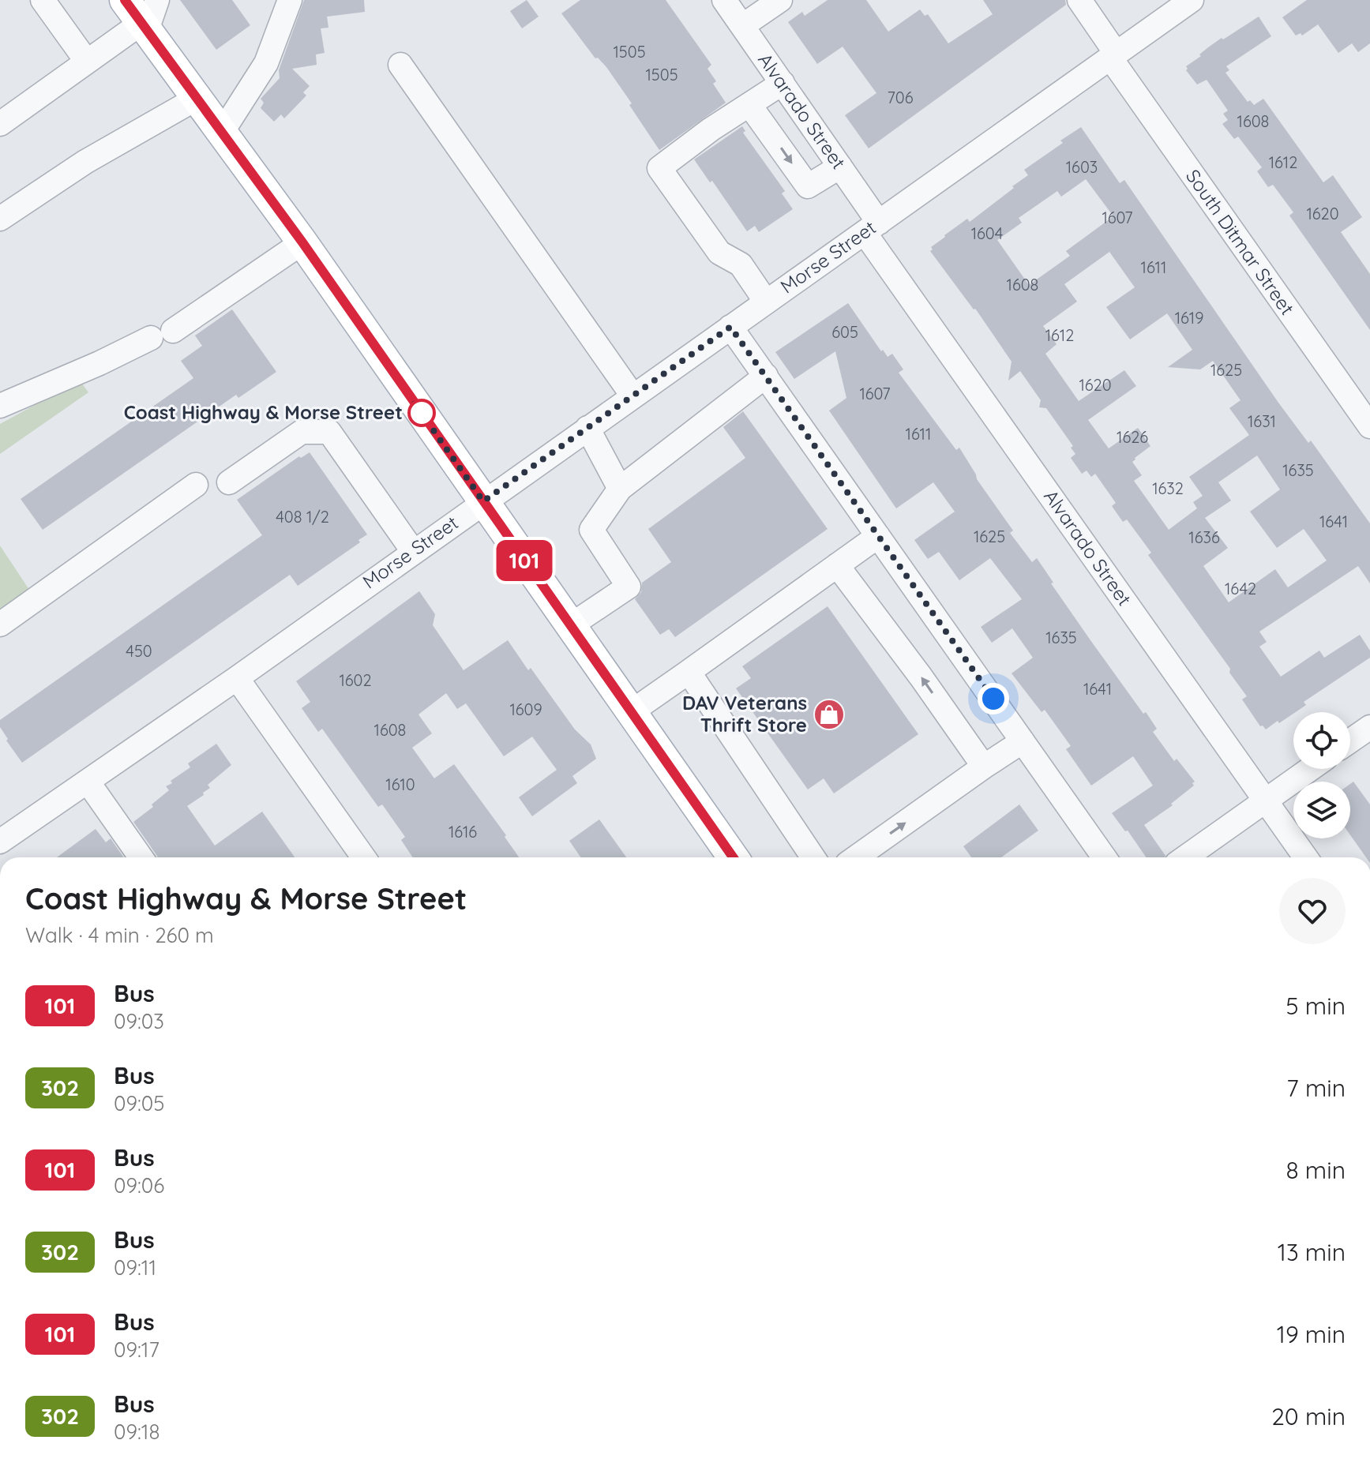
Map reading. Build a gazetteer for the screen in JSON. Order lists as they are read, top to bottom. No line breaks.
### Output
{"streets":{"street":["Alvarado Street","South Ditmar Street","Morse Street"]},"crossings":[["Alvarado Street","Morse Street"],["South Ditmar Street","Morse Street"]],"places":{"other":["Coast Highway & Morse Street"],"shop":["DAV Veterans Thrift Store"]},"lines":["bus line 101"],"house_numbers":["1505","1505","706","1608","1612","1603","1620","1607","1604","1611","1608","1619","605","1612","1625","1620","1607","1631","1611","1626","1635","1632","408 1/2","1641","1625","1636","1642","1635","450","1602","1641","1609","1608","1610","1616"],"page":{"on_map":"101","heading":["Coast Highway & Morse Street","Walk · 4 min · 260 m"],"list":[{"mark":"101","name":"Bus","note":"09:03","value":"5 min"},{"mark":"302","name":"Bus","note":"09:05","value":"7 min"},{"mark":"101","name":"Bus","note":"09:06","value":"8 min"},{"mark":"302","name":"Bus","note":"09:11","value":"13 min"},{"mark":"101","name":"Bus","note":"09:17","value":"19 min"},{"mark":"302","name":"Bus","note":"09:18","value":"20 min"}]}}
